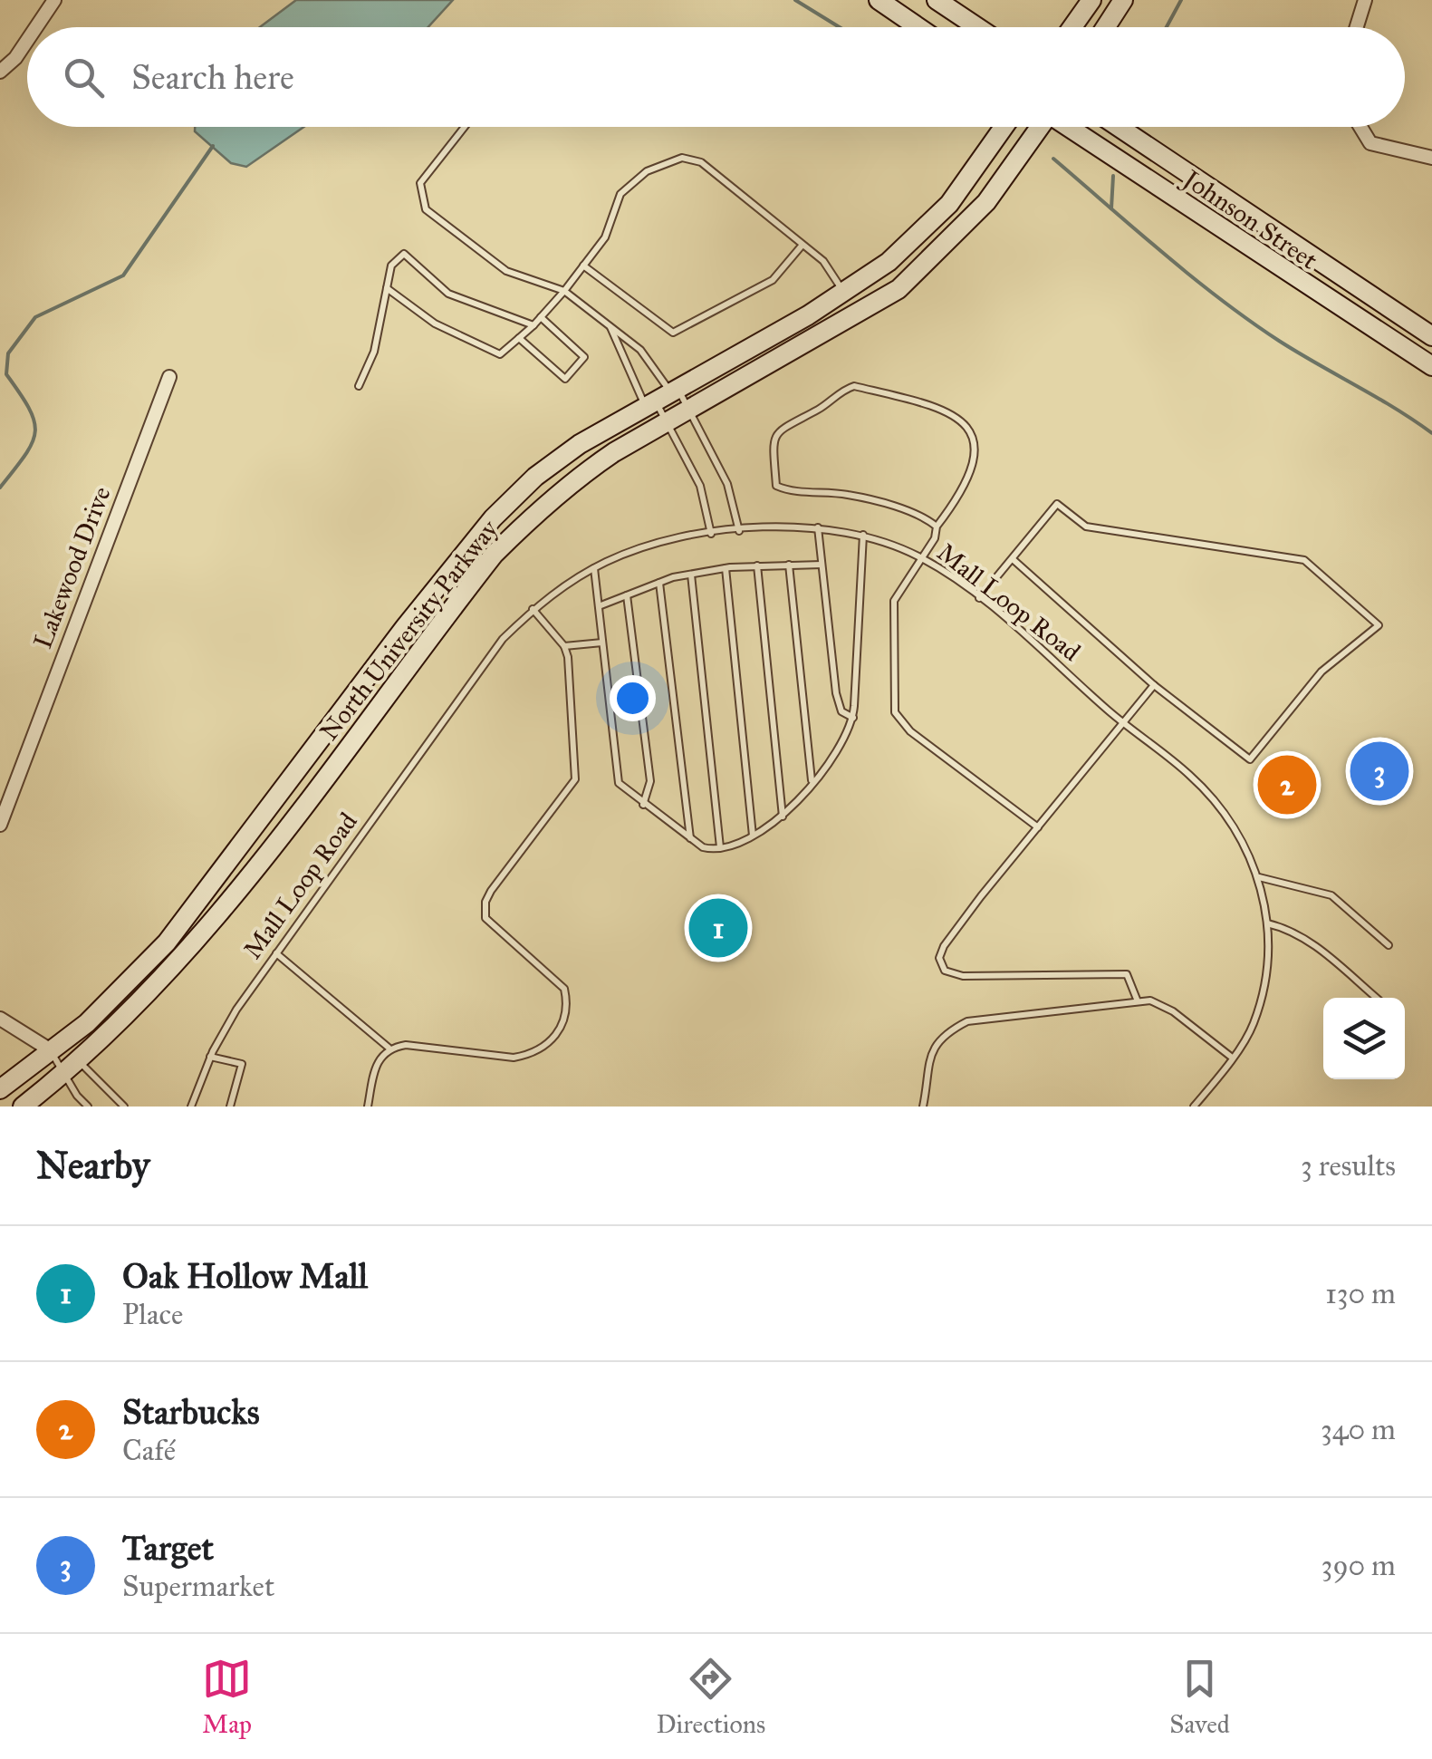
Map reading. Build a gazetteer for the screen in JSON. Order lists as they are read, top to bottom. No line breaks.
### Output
{"streets":{"main road":["Johnson Street","North University Parkway"],"street":["Lakewood Drive"],"lane":["Mall Loop Road"]},"page":{"search":"Search here","pins":["3","2","1"],"heading":["Nearby","3 results"],"list":[{"mark":"1","name":"Oak Hollow Mall","note":"Place","value":"130 m"},{"mark":"2","name":"Starbucks","note":"Café","value":"340 m"},{"mark":"3","name":"Target","note":"Supermarket","value":"390 m"}],"nav":["Map","Directions","Saved"]}}
